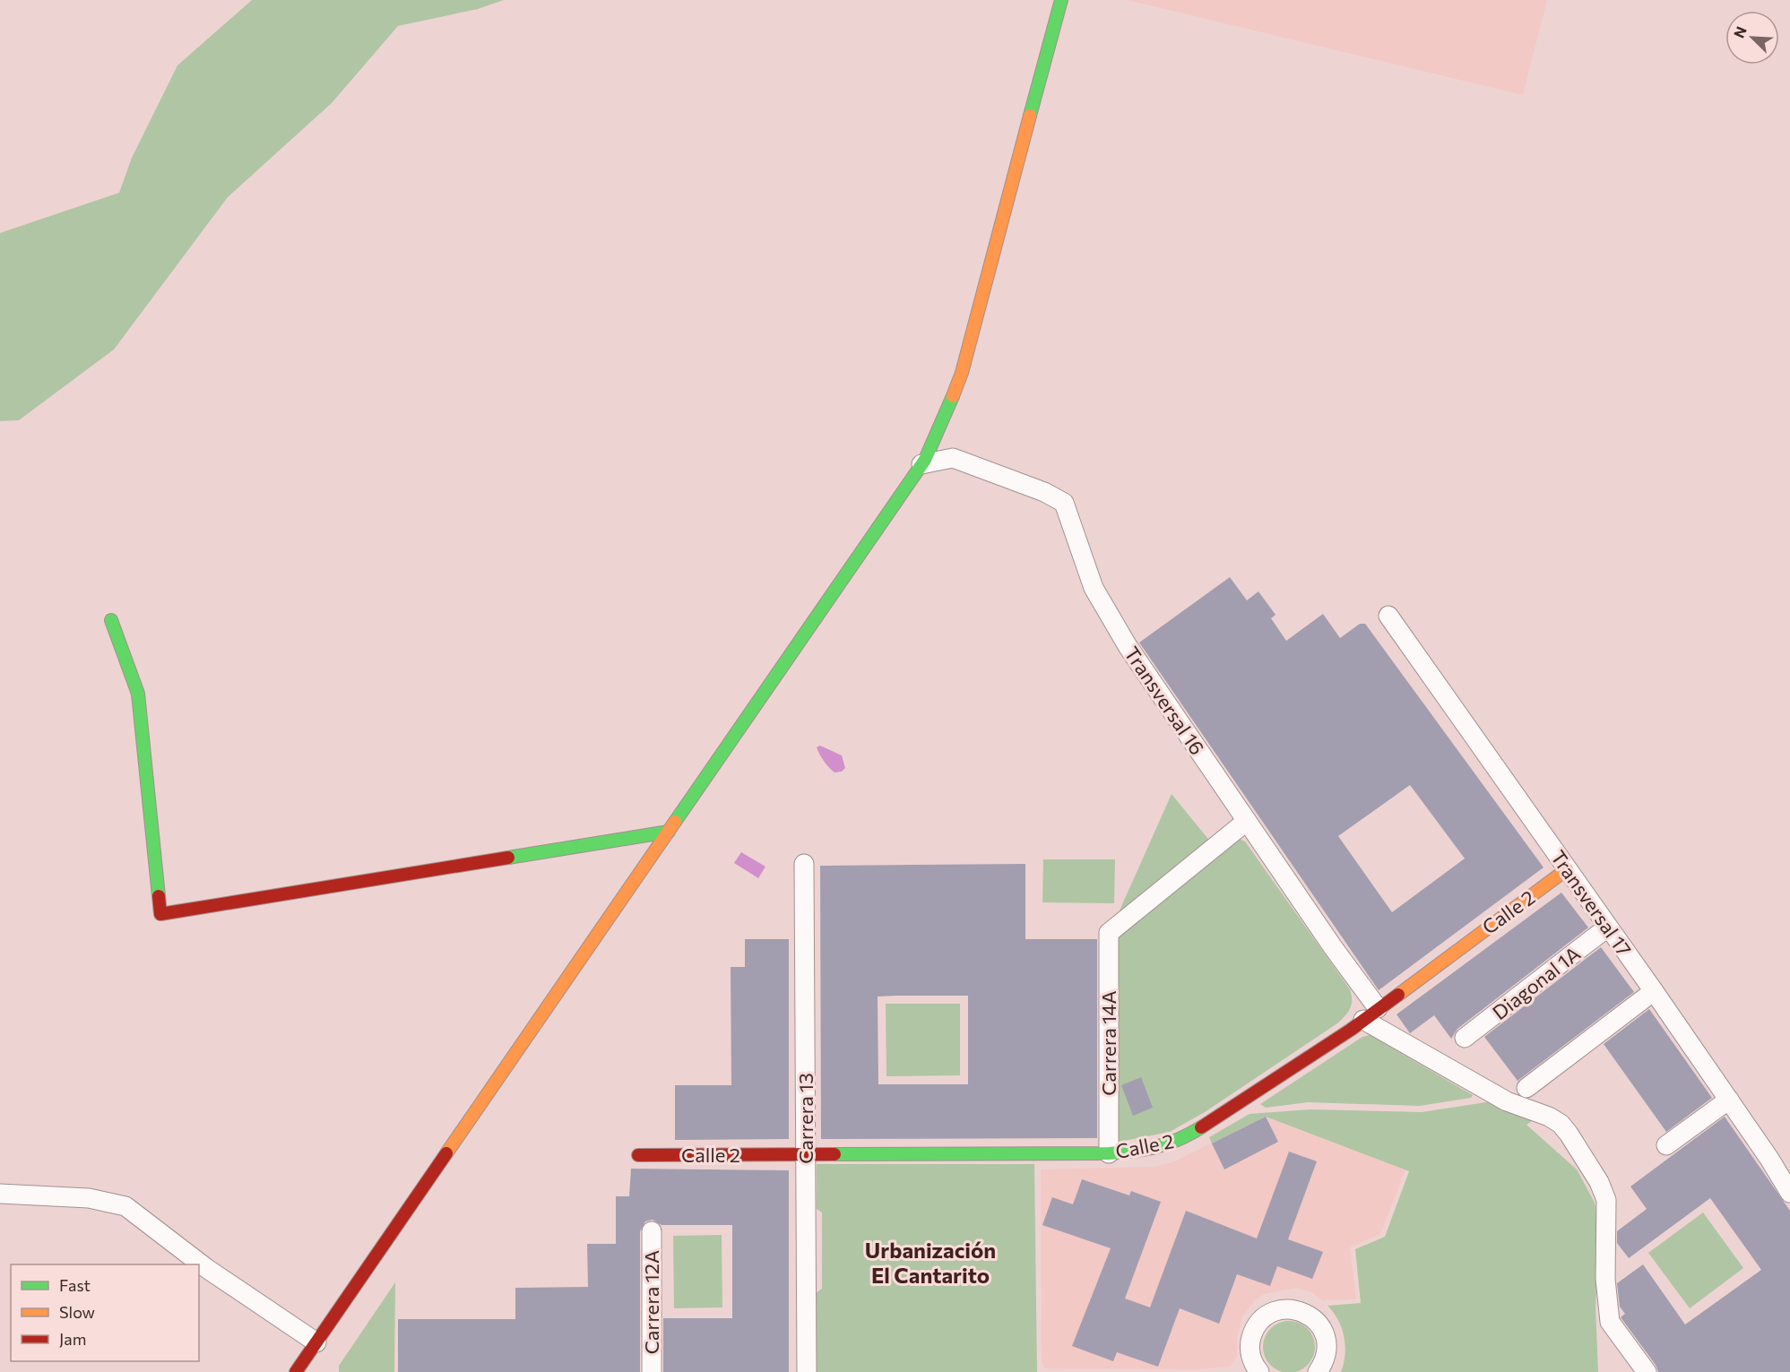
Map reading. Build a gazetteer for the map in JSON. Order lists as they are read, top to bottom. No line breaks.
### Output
{"streets":{"street":["Transversal 16","Transversal 17","Calle 2","Diagonal 1A","Carrera 14A","Carrera 13","Carrera 12A"]},"crossings":[["Transversal 16","Calle 2"],["Transversal 16","Carrera 14A"],["Transversal 17","Calle 2"],["Transversal 17","Diagonal 1A"],["Calle 2","Carrera 14A"],["Calle 2","Carrera 13"]],"districts":["Urbanización El Cantarito"],"legend":["Fast","Slow","Jam"],"north":"top left"}
